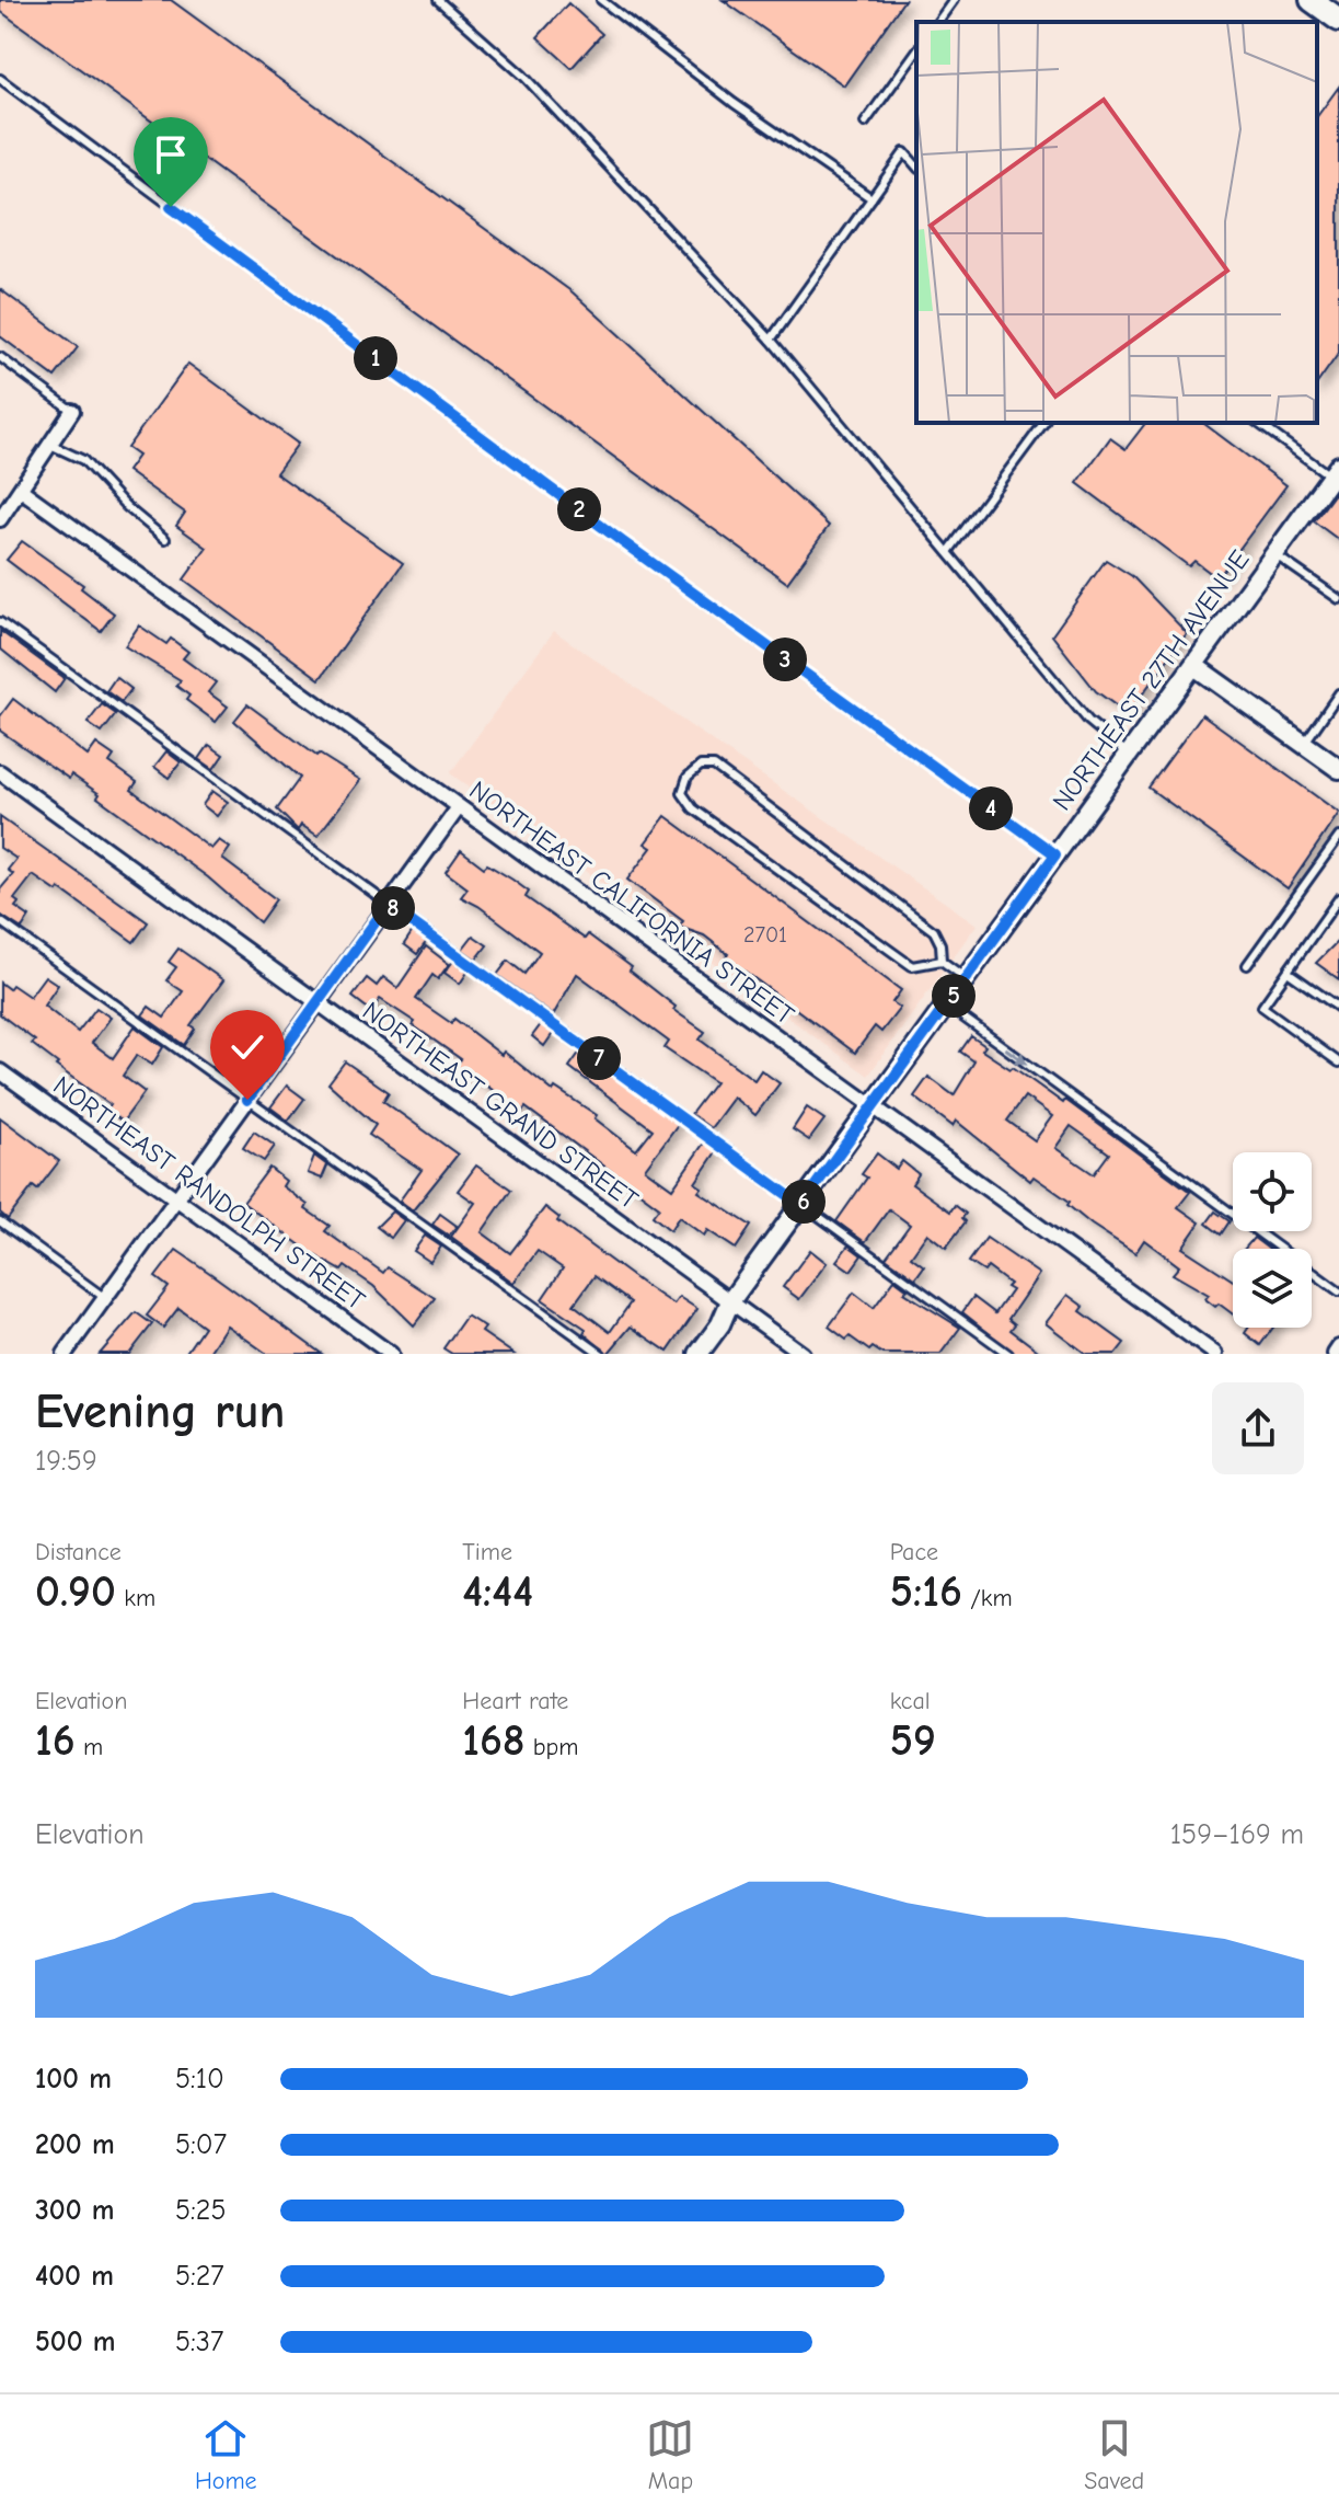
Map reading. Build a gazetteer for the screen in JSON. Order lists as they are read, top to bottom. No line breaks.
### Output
{"streets":{"street":["NORTHEAST 27TH AVENUE","NORTHEAST CALIFORNIA STREET","NORTHEAST GRAND STREET","NORTHEAST RANDOLPH STREET"]},"crossings":[["NORTHEAST 27TH AVENUE","NORTHEAST CALIFORNIA STREET"],["NORTHEAST 27TH AVENUE","NORTHEAST GRAND STREET"]],"house_numbers":["2701"],"page":{"pins":["1","2","3","4","8","5","7","6"],"heading":["Evening run","19:59"],"stats":[["Distance","0.90 km"],["Time","4:44"],["Pace","5:16 /km"],["Elevation","16 m"],["Heart rate","168 bpm"],["kcal","59"]],"chart":["Elevation","159–169 m"],"list":[{"name":"100 m","note":"5:10"},{"name":"200 m","note":"5:07"},{"name":"300 m","note":"5:25"},{"name":"400 m","note":"5:27"},{"name":"500 m","note":"5:37"}],"tabs":["Home","Map","Saved"]}}
